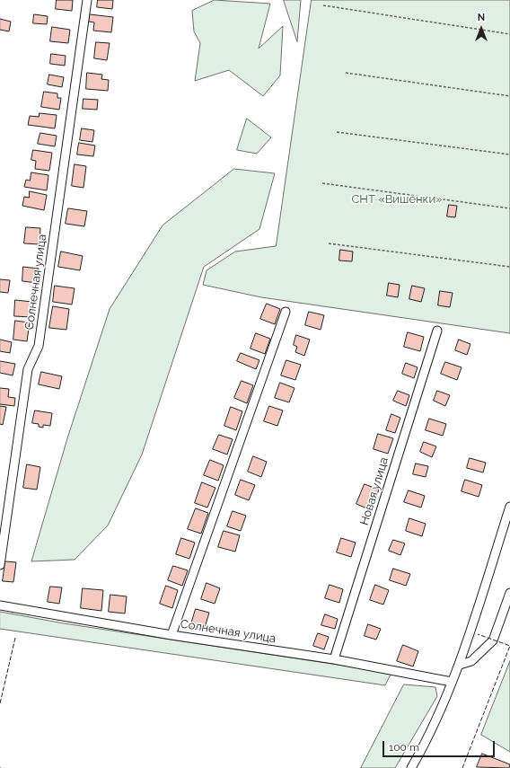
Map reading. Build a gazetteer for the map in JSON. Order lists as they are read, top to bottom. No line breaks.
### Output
{"streets":{"street":["Солнечная улица","Новая улица"]},"crossings":[["Солнечная улица","Новая улица"]],"parks":["СНТ «Вишенки»"],"scale_bar":"100 m","north":"top"}
